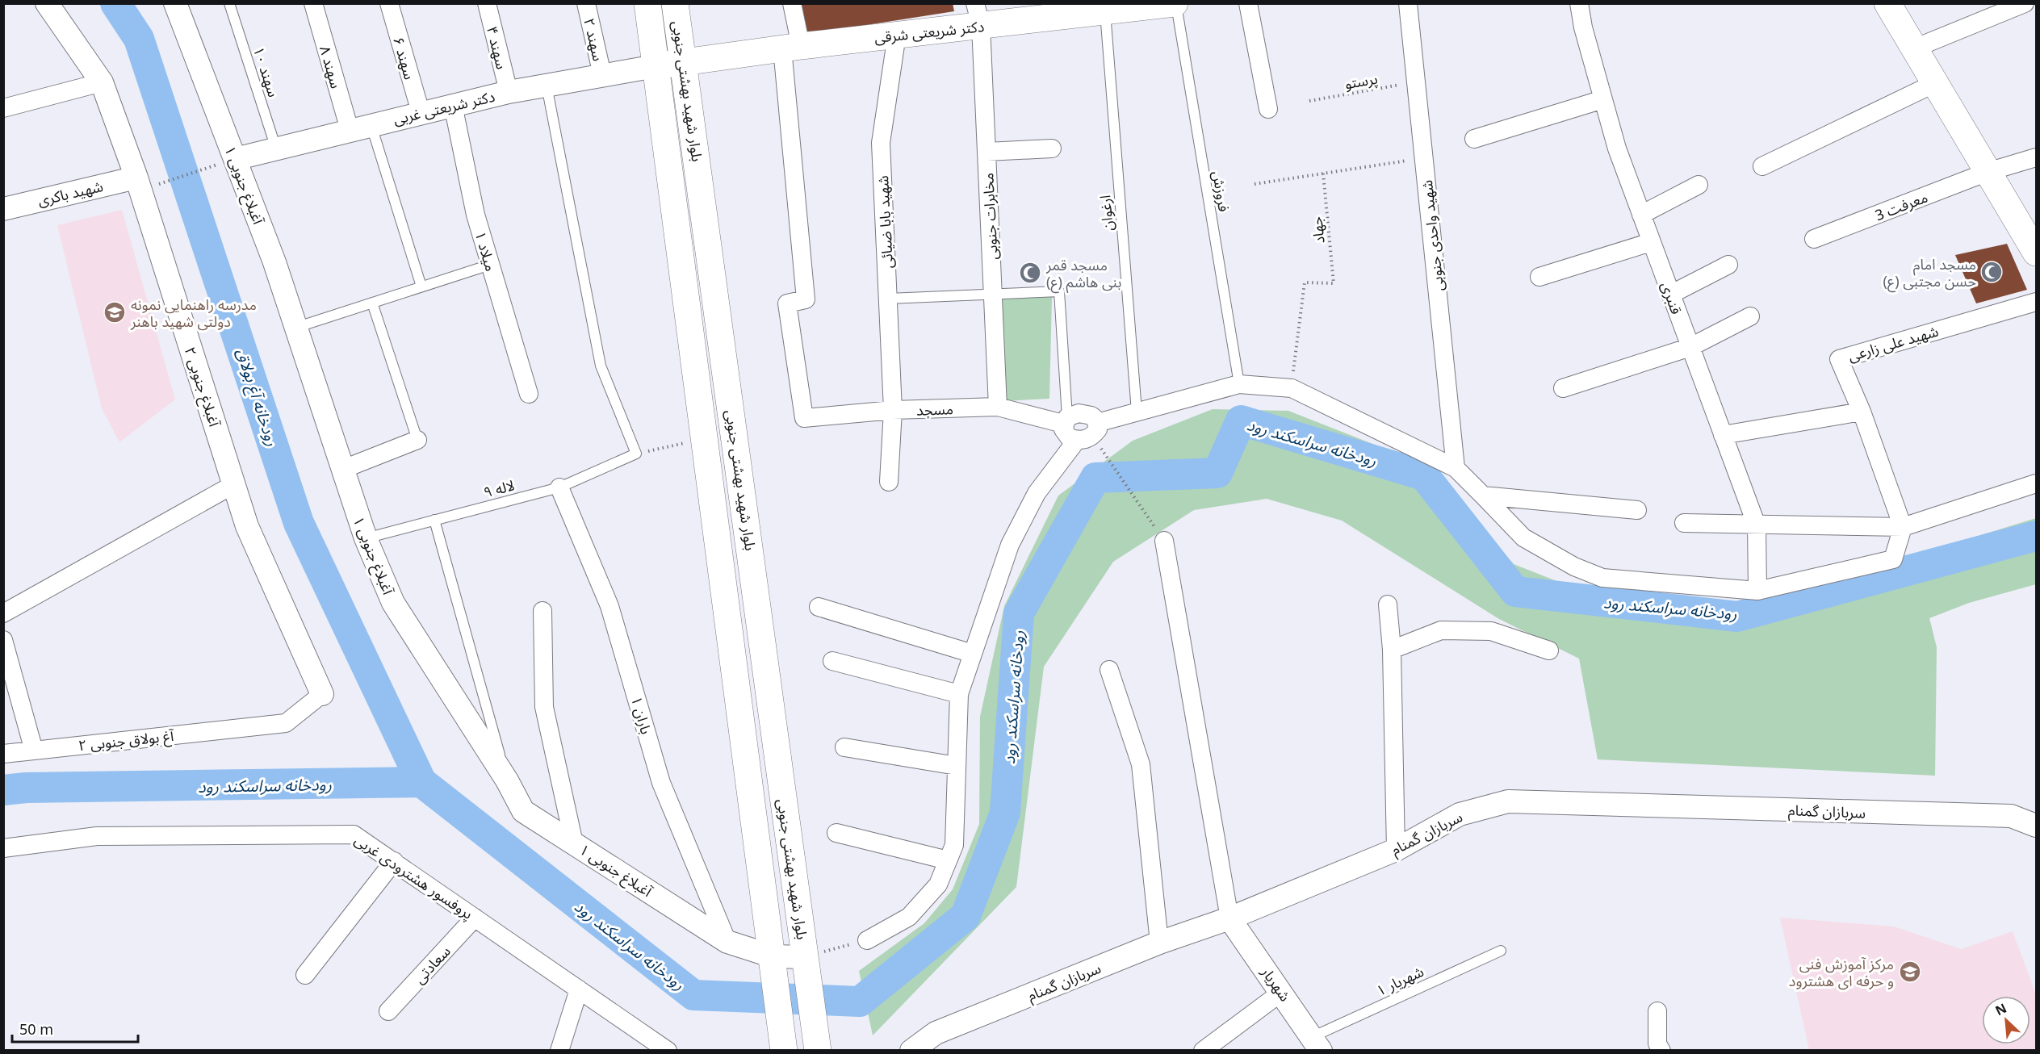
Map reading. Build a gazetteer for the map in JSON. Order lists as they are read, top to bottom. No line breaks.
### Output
{"streets":{"main road":["دکتر شریعتی شرقی","بلوار شهید بهشتی جنوبی"],"street":["سهند ۲","سهند ۴","سهند ۶","سهند ۸","دکتر شریعتی غربی","آغبلاغ جنوبی ۱","شهید باکری","معرفت 3","مخابرات جنوبی","شهيد بابا ضيائی","شهید واحدی جنوبی","میلاد ۱","قنبری","شهيد علی زارعی","آغبلاغ جنوبی ۲","مسجد","باران ۱","آغ بولاق جنوبی ۲","سربازان گمنام","پروفسور هشترودی غربی","سعادتی","شهریار"],"lane":["سهند ۱۰","فروزش","ارغوان","لاله ۹","شهریار ۱"],"path":["پرستو","جهاد"]},"crossings":[["دکتر شریعتی شرقی","بلوار شهید بهشتی جنوبی"],["دکتر شریعتی شرقی","دکتر شریعتی غربی"],["دکتر شریعتی شرقی","فروزش"],["دکتر شریعتی شرقی","ارغوان"],["دکتر شریعتی شرقی","مخابرات جنوبی"],["دکتر شریعتی شرقی","شهيد بابا ضيائی"],["دکتر شریعتی شرقی","مسجد"],["سهند ۲","دکتر شریعتی غربی"],["سهند ۴","دکتر شریعتی غربی"],["سهند ۶","دکتر شریعتی غربی"],["سهند ۸","دکتر شریعتی غربی"],["سهند ۱۰","دکتر شریعتی غربی"],["پرستو","شهید واحدی جنوبی"],["بلوار شهید بهشتی جنوبی","دکتر شریعتی غربی"],["بلوار شهید بهشتی جنوبی","آغبلاغ جنوبی ۱"],["دکتر شریعتی غربی","آغبلاغ جنوبی ۱"],["دکتر شریعتی غربی","میلاد ۱"],["آغبلاغ جنوبی ۱","لاله ۹"],["آغبلاغ جنوبی ۱","باران ۱"],["شهید باکری","آغبلاغ جنوبی ۲"],["مخابرات جنوبی","مسجد"],["شهيد بابا ضيائی","مسجد"],["آغبلاغ جنوبی ۲","آغ بولاق جنوبی ۲"],["لاله ۹","باران ۱"],["سربازان گمنام","شهریار"],["پروفسور هشترودی غربی","سعادتی"],["شهریار ۱","شهریار"]],"water":["رودخانه آغ بولاق","رودخانه سراسکند رود"],"places":{"mosque":["مسجد امام حسن مجتبی (ع)","مسجد قمر بنی هاشم (ع)"],"school or university":["مدرسه راهنمایی نمونه دولتی شهید باهنر","مرکز آموزش فنی و حرفه ای هشترود"]},"scale_bar":"50 m","north":"top left"}
